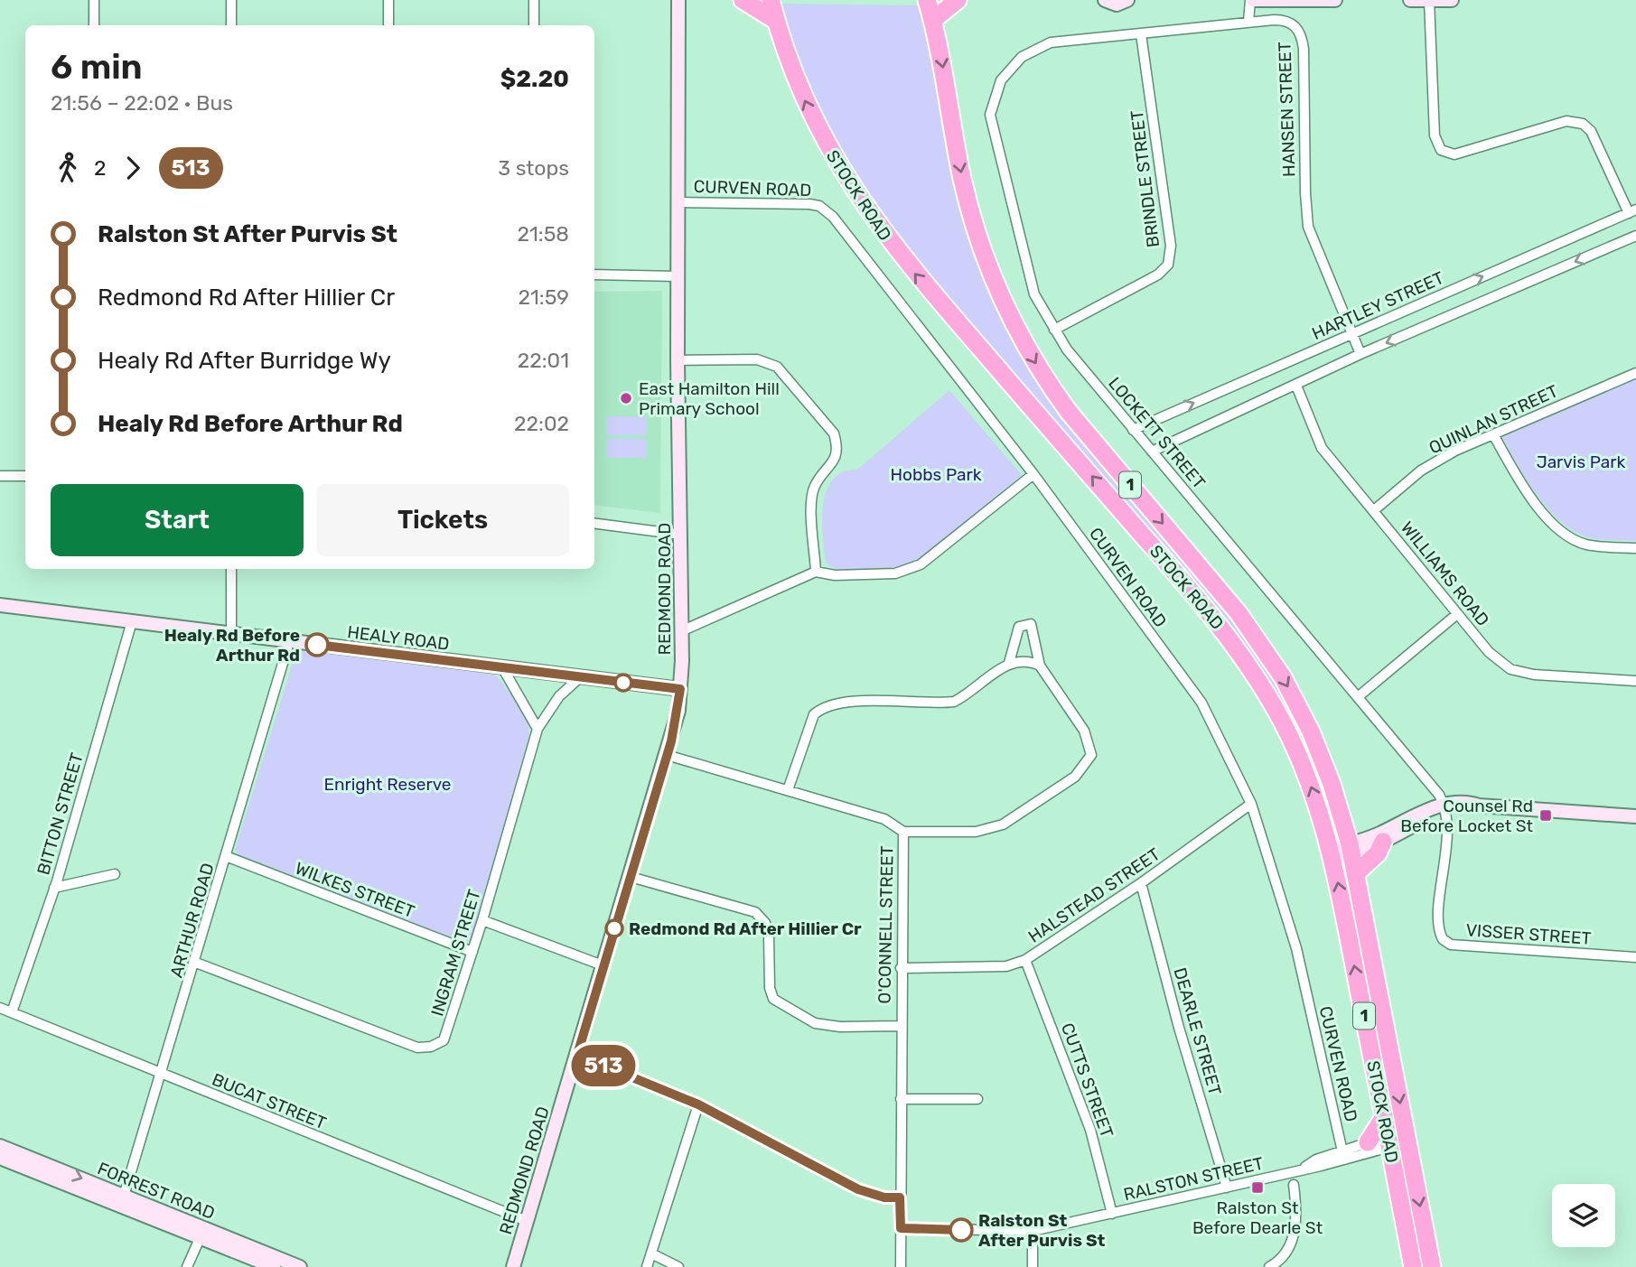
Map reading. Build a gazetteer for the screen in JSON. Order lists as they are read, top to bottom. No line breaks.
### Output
{"streets":{"highway":["STOCK ROAD","1"],"street":["HANSEN STREET","BRINDLE STREET","CURVEN ROAD","HARTLEY STREET","QUINLAN STREET","LOCKETT STREET","WILLIAMS ROAD","REDMOND ROAD","HEALY ROAD","BITTON STREET","WILKES STREET","HALSTEAD STREET","ARTHUR ROAD","O'CONNELL STREET","VISSER STREET","INGRAM STREET","DEARLE STREET","CUTTS STREET","BUCAT STREET","RALSTON STREET","FORREST ROAD"]},"crossings":[["HANSEN STREET","BRINDLE STREET"],["HANSEN STREET","HARTLEY STREET"],["HANSEN STREET","LOCKETT STREET"],["BRINDLE STREET","LOCKETT STREET"],["CURVEN ROAD","REDMOND ROAD"],["CURVEN ROAD","HALSTEAD STREET"],["CURVEN ROAD","RALSTON STREET"],["STOCK ROAD","RALSTON STREET"],["HARTLEY STREET","LOCKETT STREET"],["QUINLAN STREET","WILLIAMS ROAD"],["LOCKETT STREET","VISSER STREET"],["REDMOND ROAD","HEALY ROAD"],["REDMOND ROAD","O'CONNELL STREET"],["REDMOND ROAD","BUCAT STREET"],["HEALY ROAD","BITTON STREET"],["HEALY ROAD","ARTHUR ROAD"],["HEALY ROAD","INGRAM STREET"],["BITTON STREET","BUCAT STREET"],["WILKES STREET","ARTHUR ROAD"],["WILKES STREET","INGRAM STREET"],["HALSTEAD STREET","O'CONNELL STREET"],["HALSTEAD STREET","DEARLE STREET"],["HALSTEAD STREET","CUTTS STREET"],["ARTHUR ROAD","INGRAM STREET"],["ARTHUR ROAD","BUCAT STREET"],["ARTHUR ROAD","FORREST ROAD"],["O'CONNELL STREET","RALSTON STREET"],["DEARLE STREET","RALSTON STREET"],["CUTTS STREET","RALSTON STREET"]],"parks":["Jarvis Park","Hobbs Park","Enright Reserve"],"places":{"other":["East Hamilton Hill Primary School","Healy Rd Before Arthur Rd","Redmond Rd After Hillier Cr","Ralston St After Purvis St"],"transit":["Counsel Rd Before Locket St","Ralston St Before Dearle St"]},"lines":["bus line 513"],"page":{"on_map":"513","heading":["6 min","21:56 – 22:02 · Bus","$2.20"],"legs":["2","513","3 stops"],"list":[{"name":"Ralston St After Purvis St","value":"21:58"},{"name":"Redmond Rd After Hillier Cr","value":"21:59"},{"name":"Healy Rd After Burridge Wy","value":"22:01"},{"name":"Healy Rd Before Arthur Rd","value":"22:02"}],"buttons":["Start","Tickets"]}}
